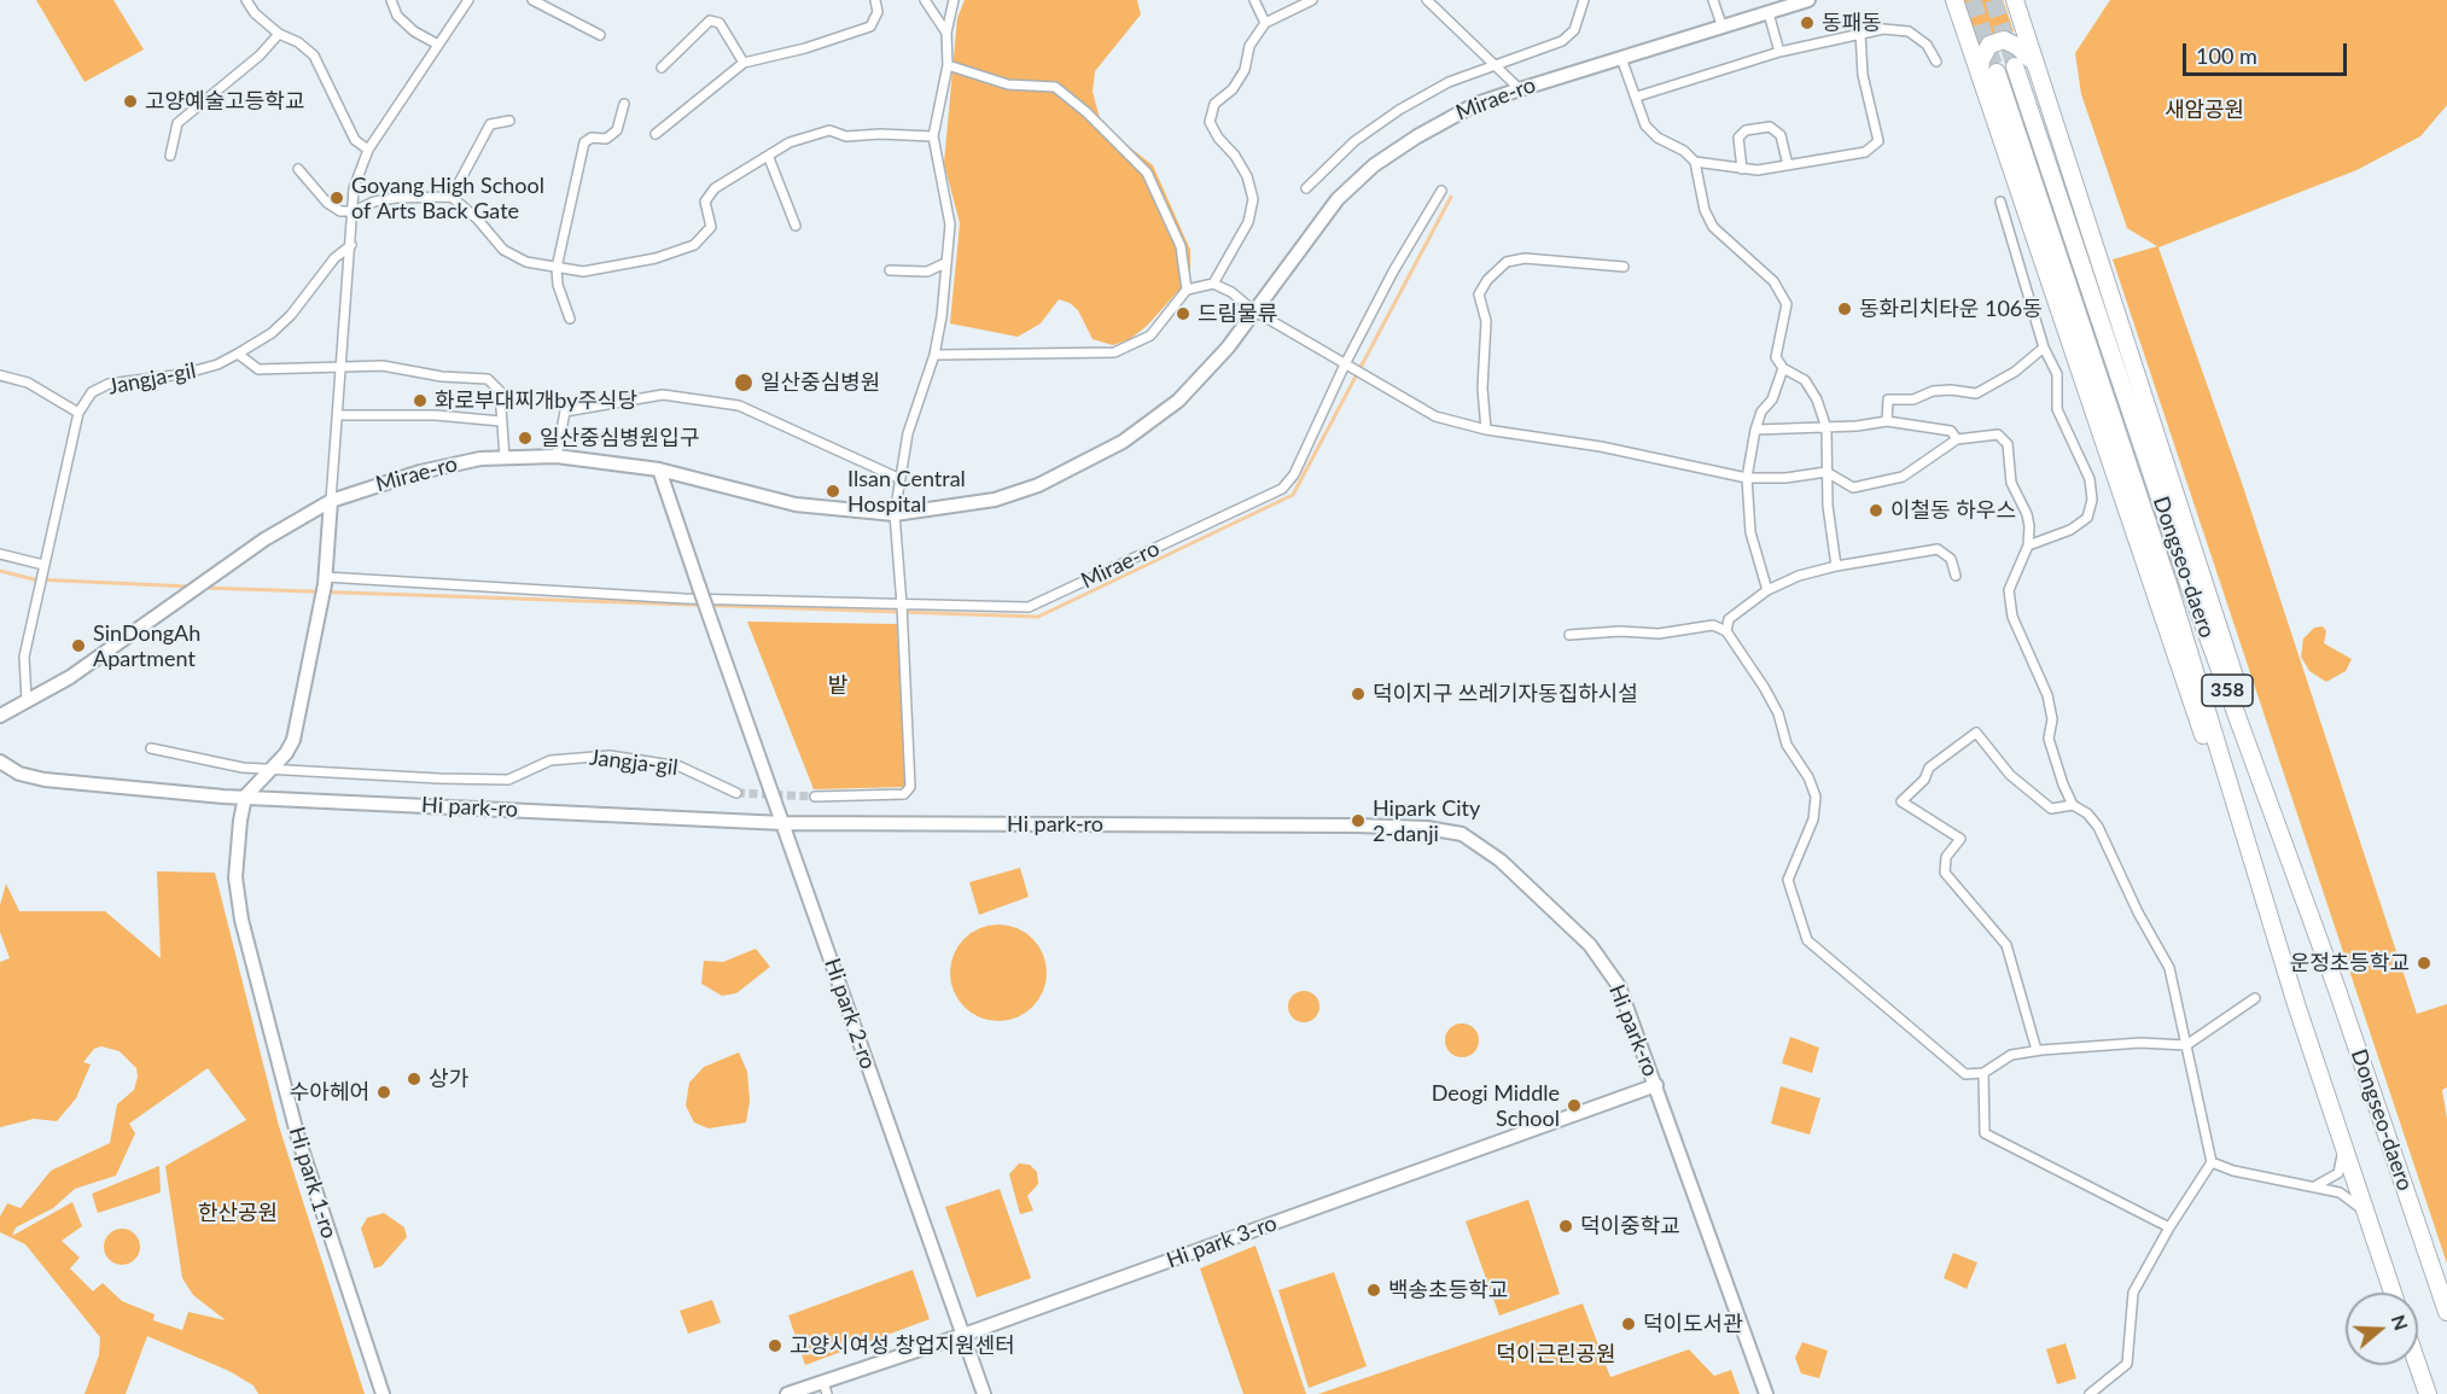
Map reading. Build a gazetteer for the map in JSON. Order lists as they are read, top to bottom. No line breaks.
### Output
{"streets":{"highway":["Dongseo-daero","358"],"street":["Mirae-ro","Jangja-gil","Hi park-ro","Hi park 2-ro","Hi park 1-ro","Hi park 3-ro"]},"crossings":[["Mirae-ro","Jangja-gil"],["Mirae-ro","Hi park 2-ro"],["Hi park-ro","Hi park 2-ro"],["Hi park-ro","Hi park 1-ro"],["Hi park-ro","Hi park 3-ro"],["Hi park 2-ro","Hi park 3-ro"]],"parks":["새암공원","밭","한산공원","덕이근린공원"],"places":["동패동","고양예술고등학교","Goyang High School of Arts Back Gate","동화리치타운 106동","드림물류","일산중심병원","화로부대찌개by주식당","일산중심병원입구","Ilsan Central Hospital","이철동 하우스","SinDongAh Apartment","덕이지구 쓰레기자동집하시설","Hipark City 2-danji","운정초등학교","상가","수아헤어","Deogi Middle School","덕이중학교","백송초등학교","덕이도서관","고양시여성 창업지원센터"],"scale_bar":"100 m","north":"right"}
